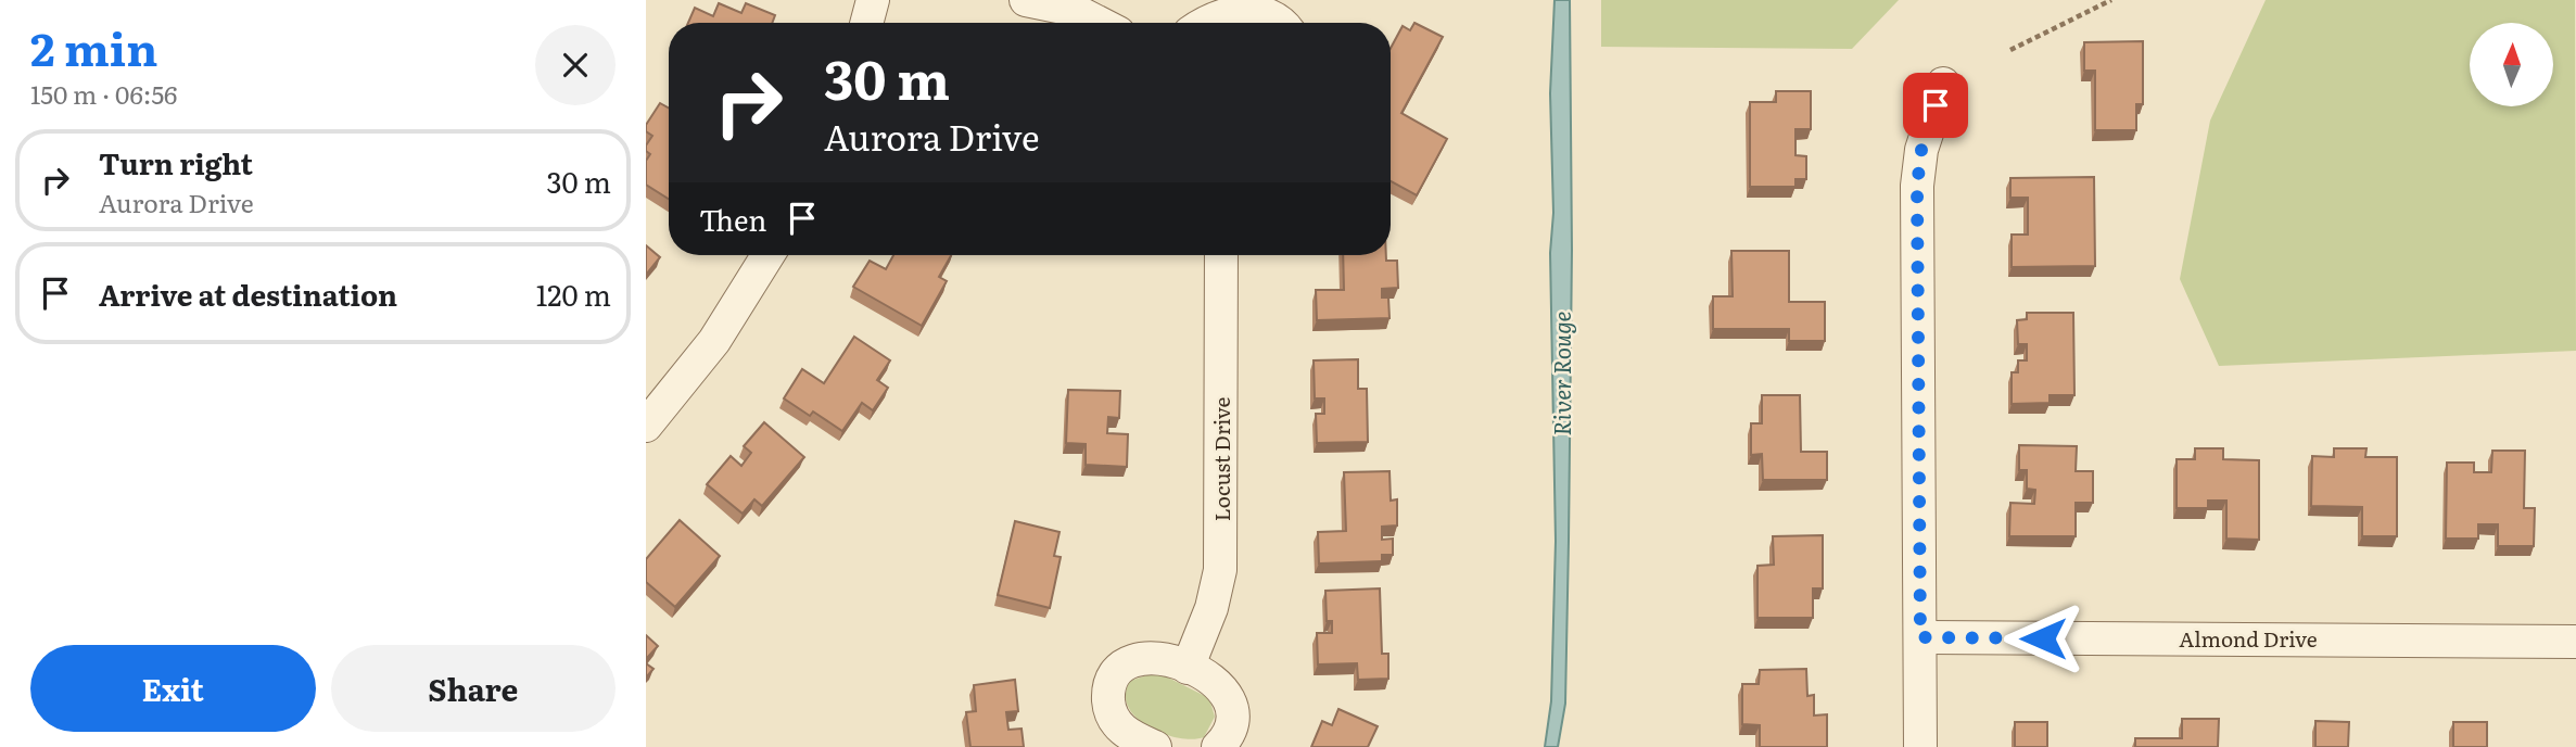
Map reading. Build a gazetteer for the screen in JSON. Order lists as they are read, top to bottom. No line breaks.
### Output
{"streets":{"street":["Locust Drive","Almond Drive"]},"water":["River Rouge"],"north":"top","page":{"heading":["2 min","150 m · 06:56"],"turn":["30 m","Aurora Drive"],"list":[{"name":"Turn right","note":"Aurora Drive","value":"30 m"},{"name":"Arrive at destination","value":"120 m"}],"then":"Then","buttons":["Exit","Share"]}}
